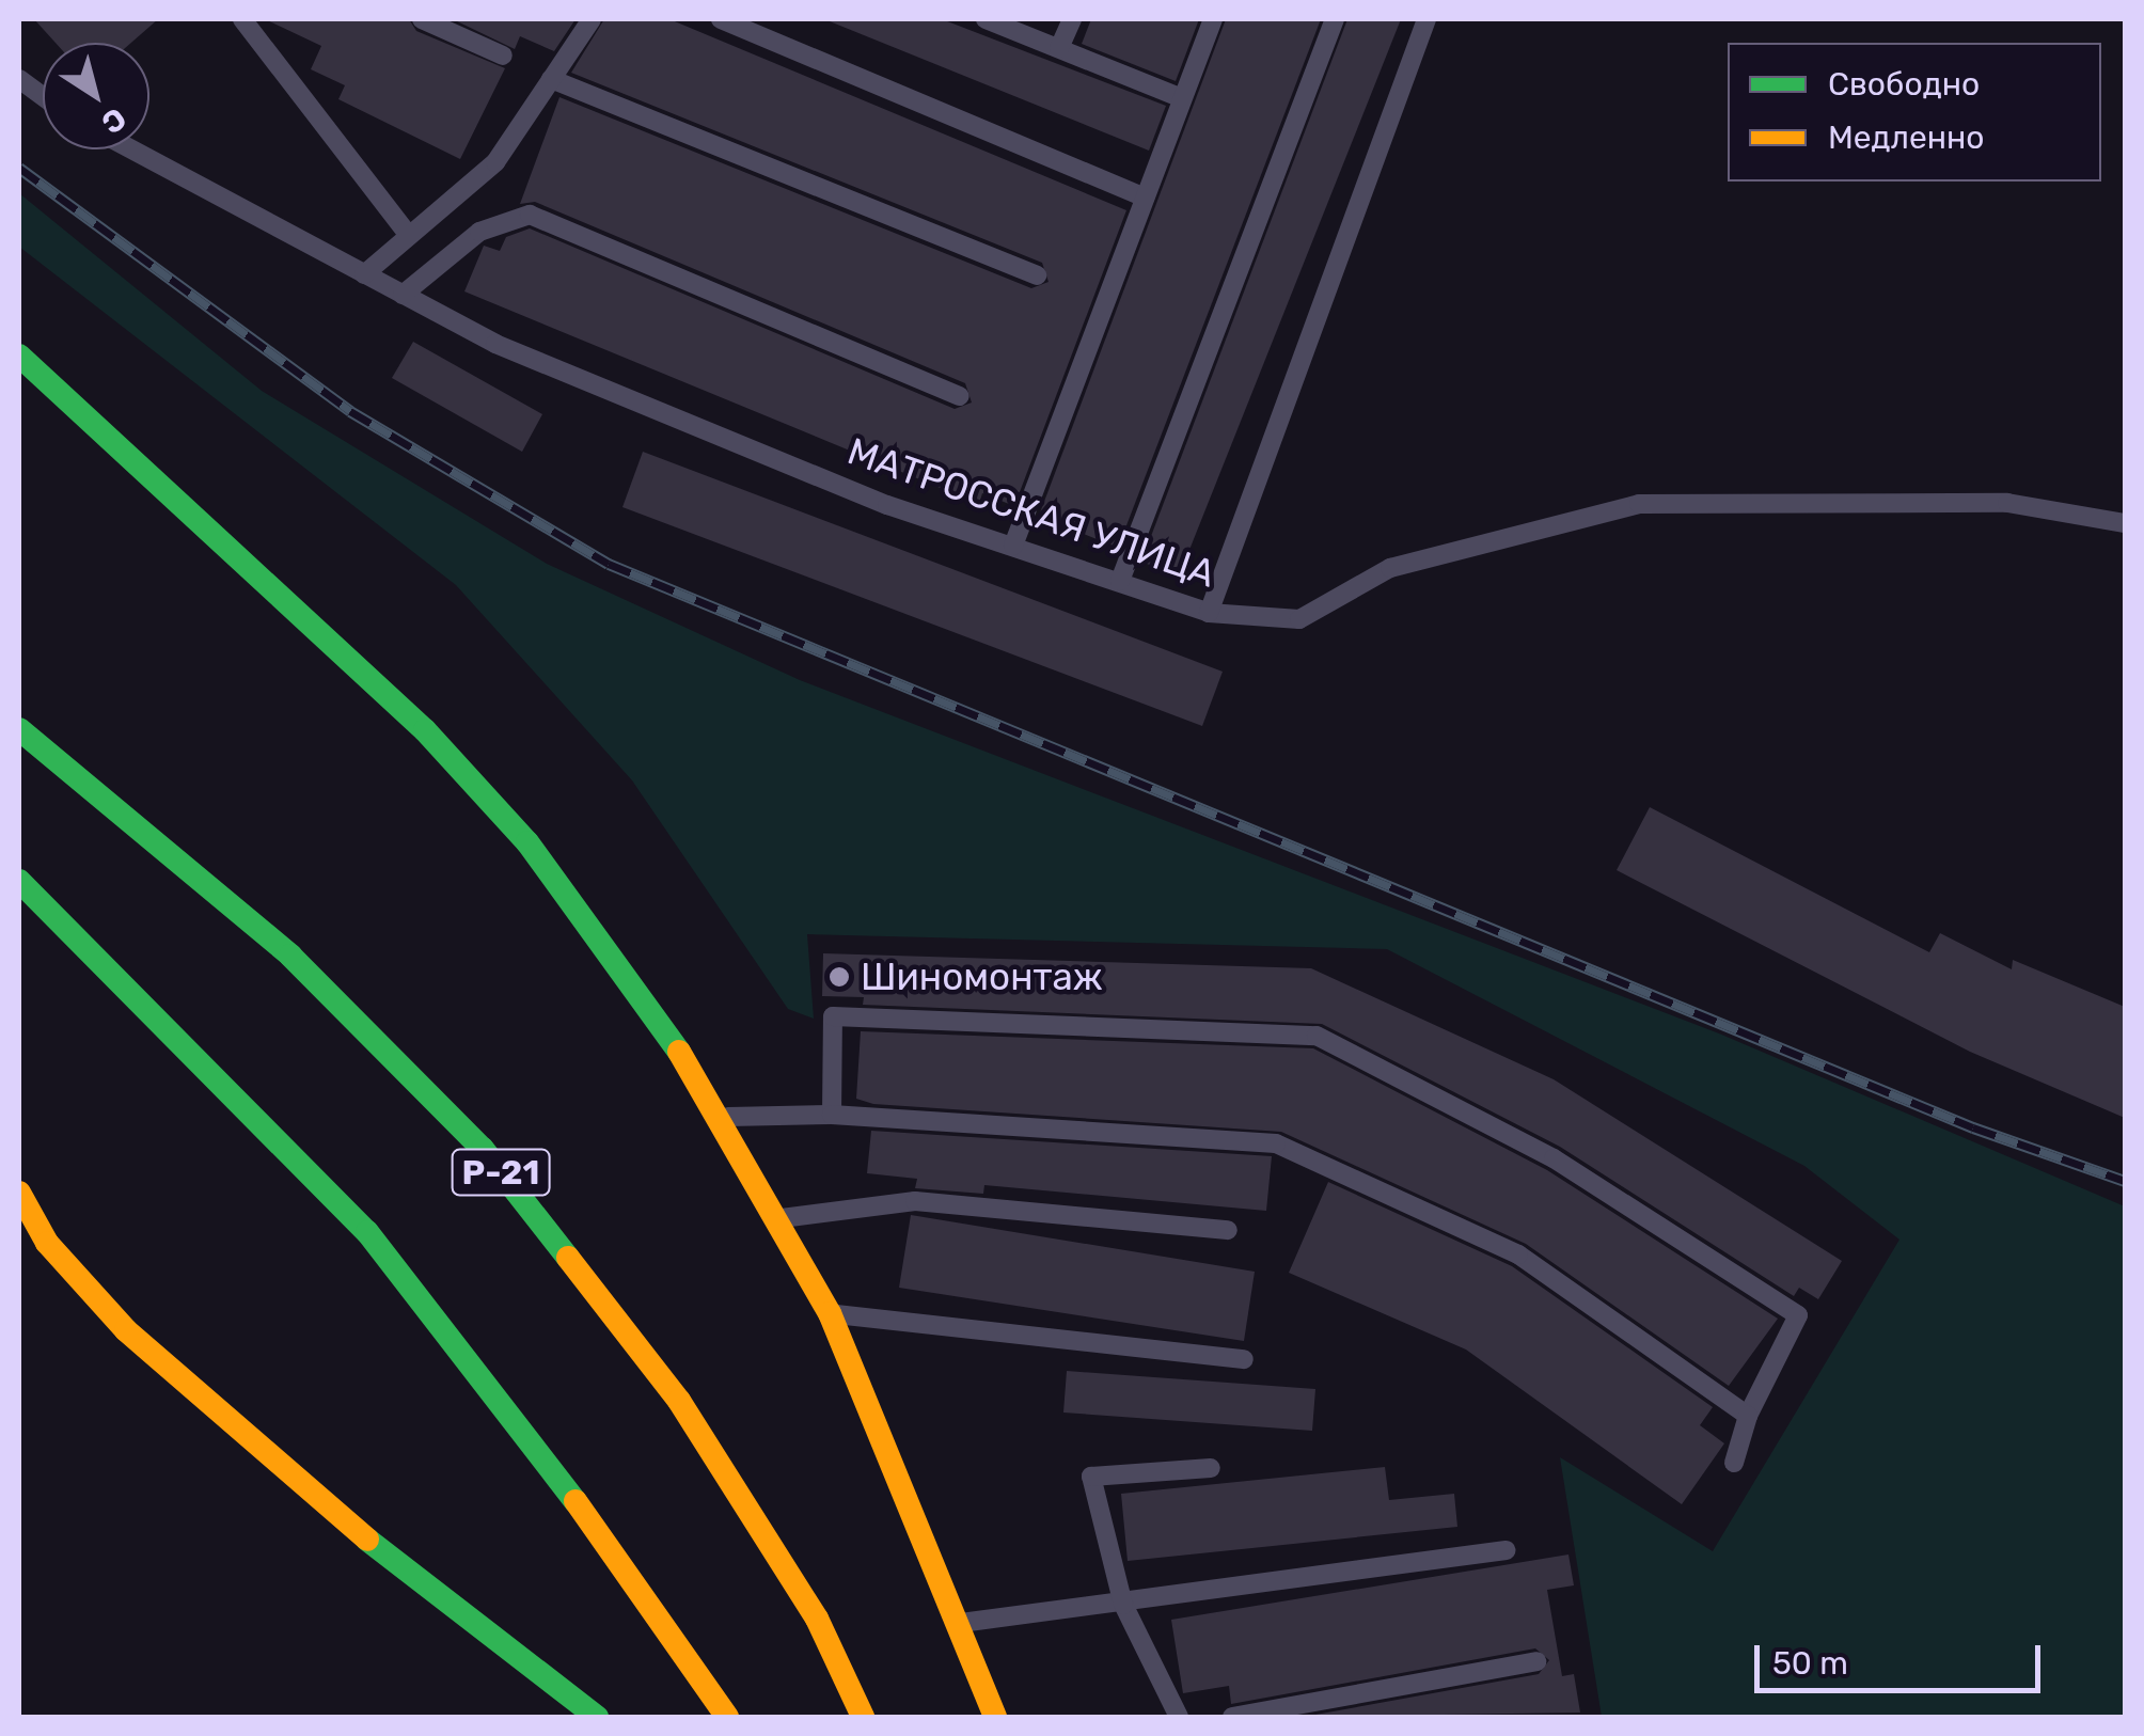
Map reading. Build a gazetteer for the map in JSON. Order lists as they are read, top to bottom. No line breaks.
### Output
{"streets":{"main road":["Р-21"],"lane":["МАТРОССКАЯ УЛИЦА"]},"places":["Шиномонтаж"],"legend":["Свободно","Медленно"],"scale_bar":"50 m","north":"bottom right"}
